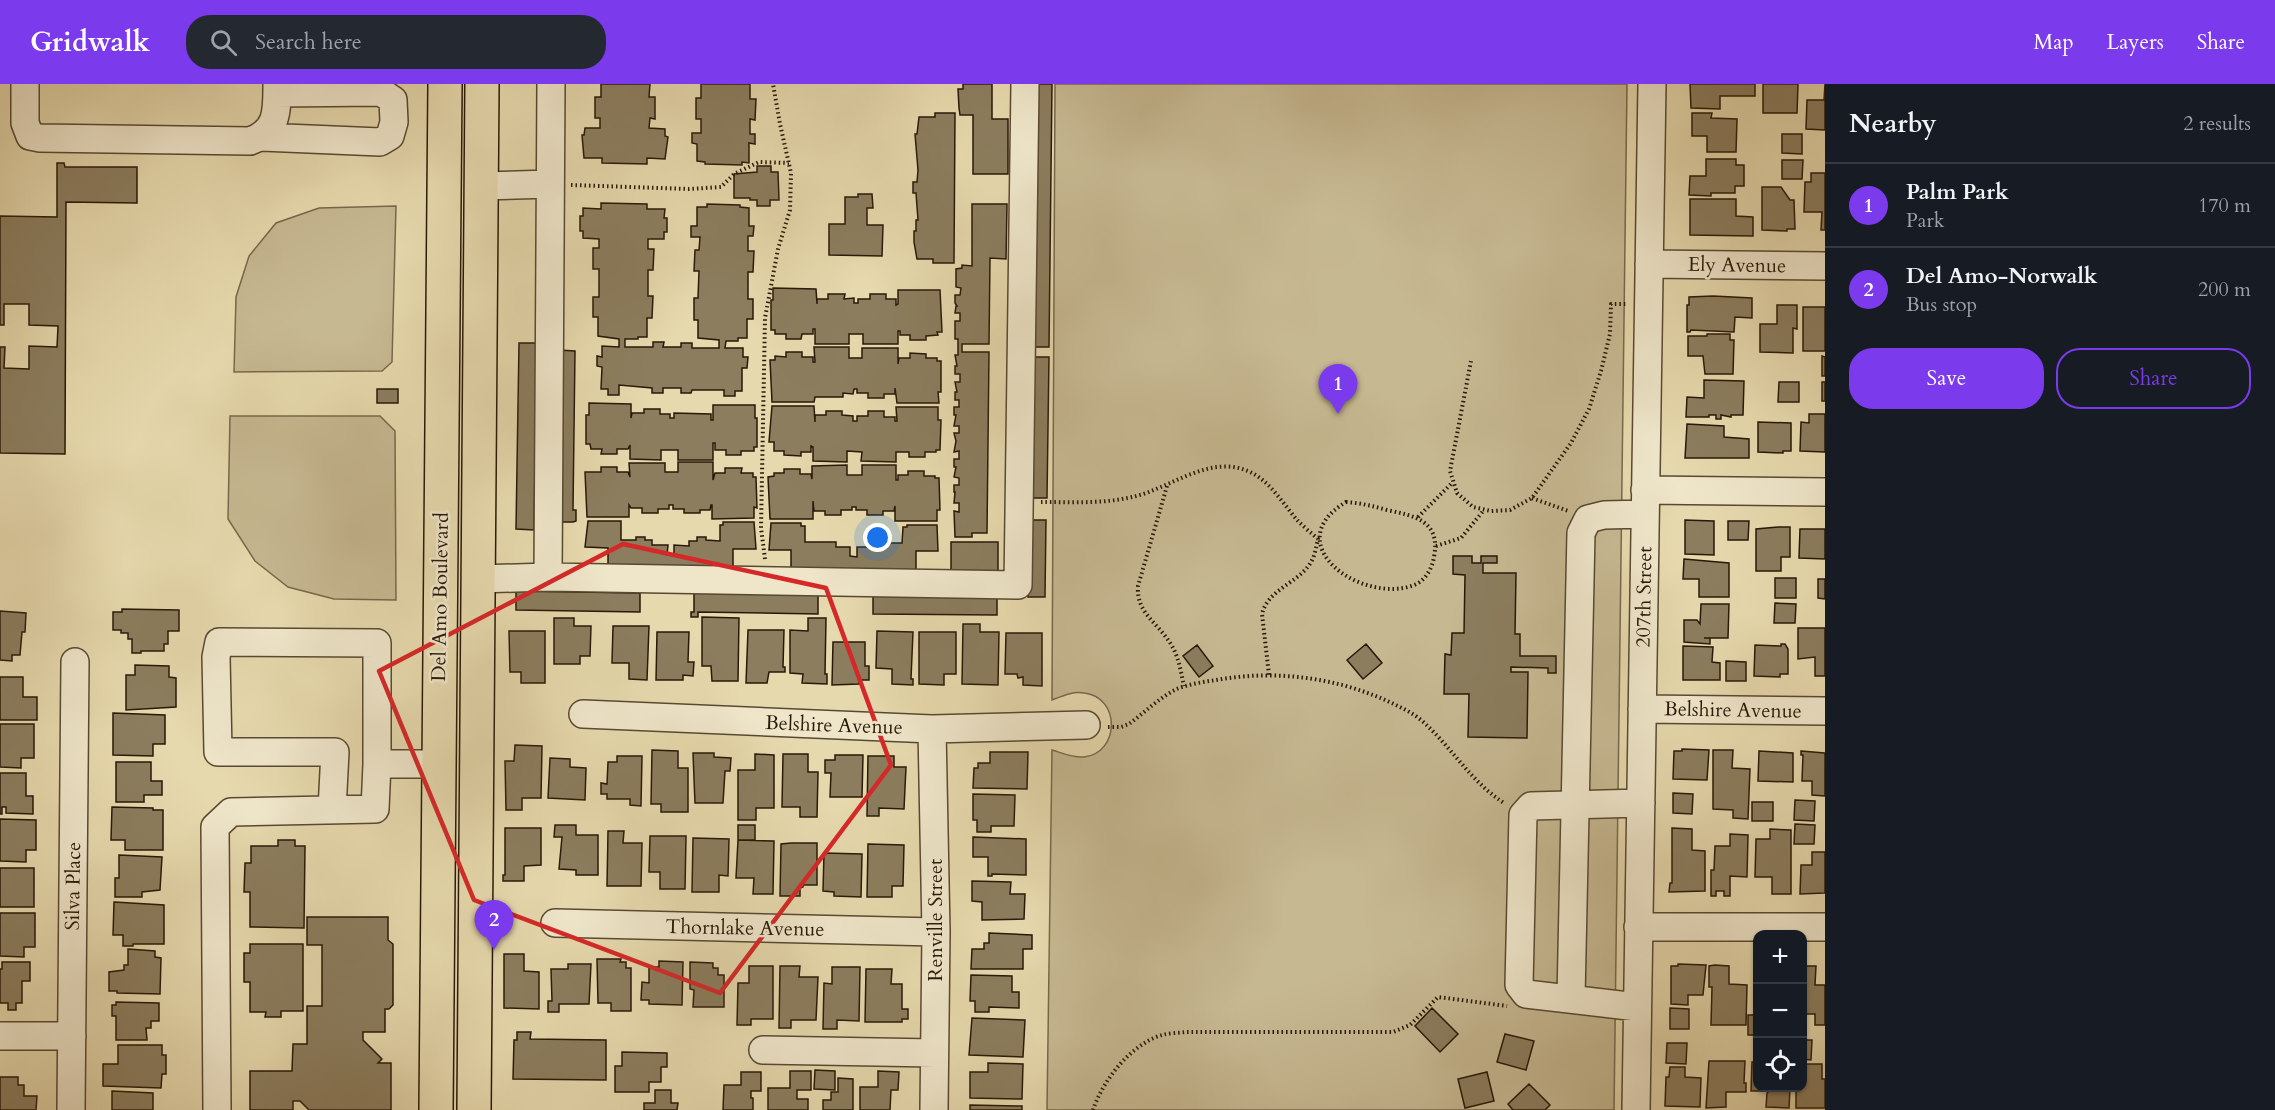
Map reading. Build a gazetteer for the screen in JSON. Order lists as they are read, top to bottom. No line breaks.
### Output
{"streets":{"main road":["Del Amo Boulevard"],"street":["Ely Avenue","207th Street","Belshire Avenue","Silva Place","Renville Street","Thornlake Avenue"]},"crossings":[["Ely Avenue","207th Street"],["207th Street","Belshire Avenue"],["Belshire Avenue","Renville Street"],["Renville Street","Thornlake Avenue"]],"page":{"header":"Gridwalk","search":"Search here","nav":["Map","Layers","Share"],"heading":["Nearby","2 results"],"list":[{"mark":"1","name":"Palm Park","note":"Park","value":"170 m"},{"mark":"2","name":"Del Amo-Norwalk","note":"Bus stop","value":"200 m"}],"buttons":["Save","Share"],"pins":["1","2"],"map_buttons":["+","−"]}}
